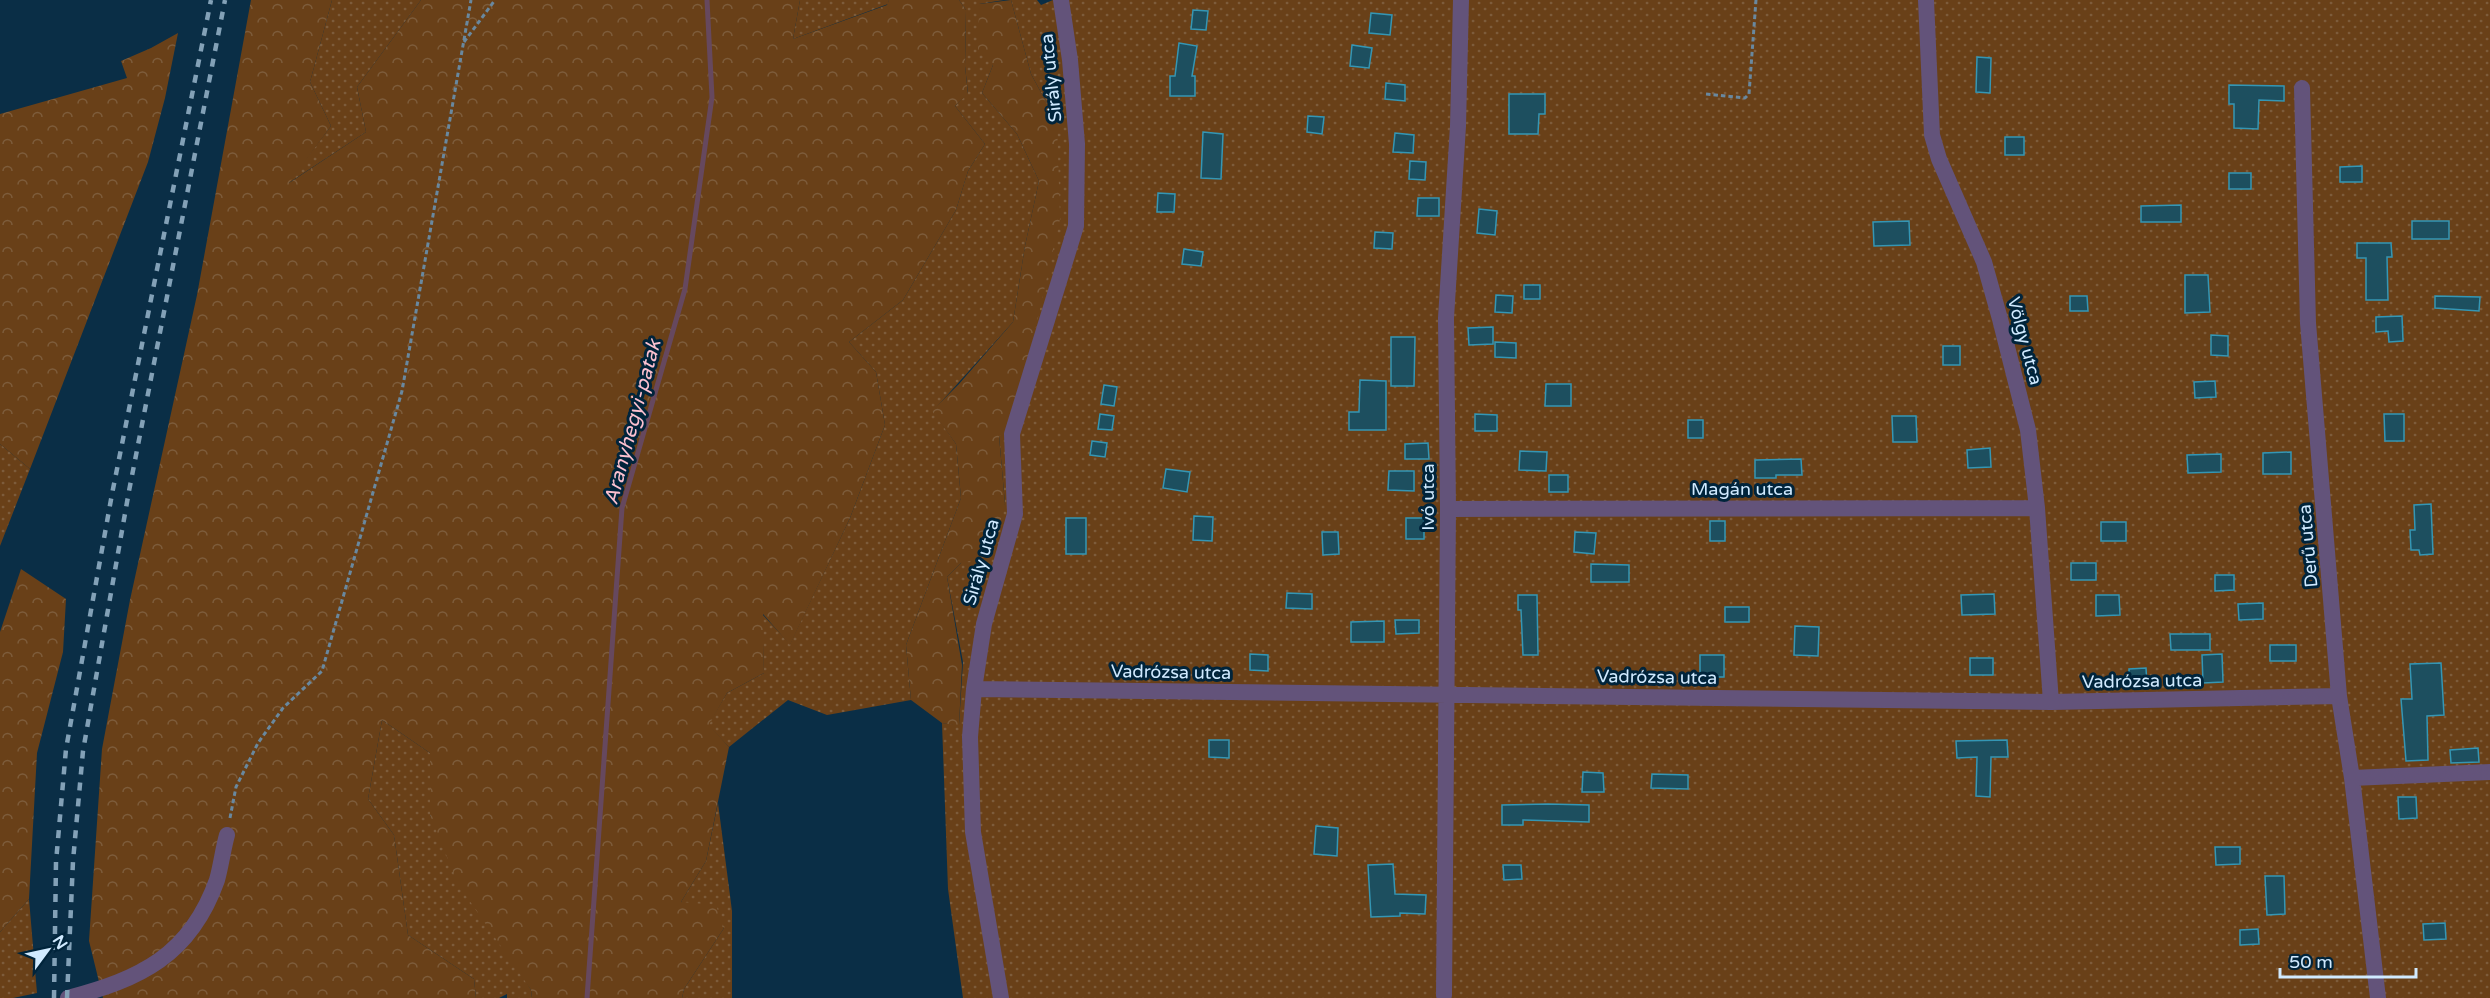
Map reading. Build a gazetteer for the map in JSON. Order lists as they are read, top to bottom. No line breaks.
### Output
{"streets":{"street":["Sirály utca","Völgy utca","Magán utca","Ivó utca","Derű utca","Vadrózsa utca"]},"crossings":[["Sirály utca","Vadrózsa utca"],["Völgy utca","Magán utca"],["Völgy utca","Vadrózsa utca"],["Magán utca","Ivó utca"],["Ivó utca","Vadrózsa utca"],["Derű utca","Vadrózsa utca"]],"water":["Aranyhegyi-patak"],"scale_bar":"50 m","north":"top right"}
